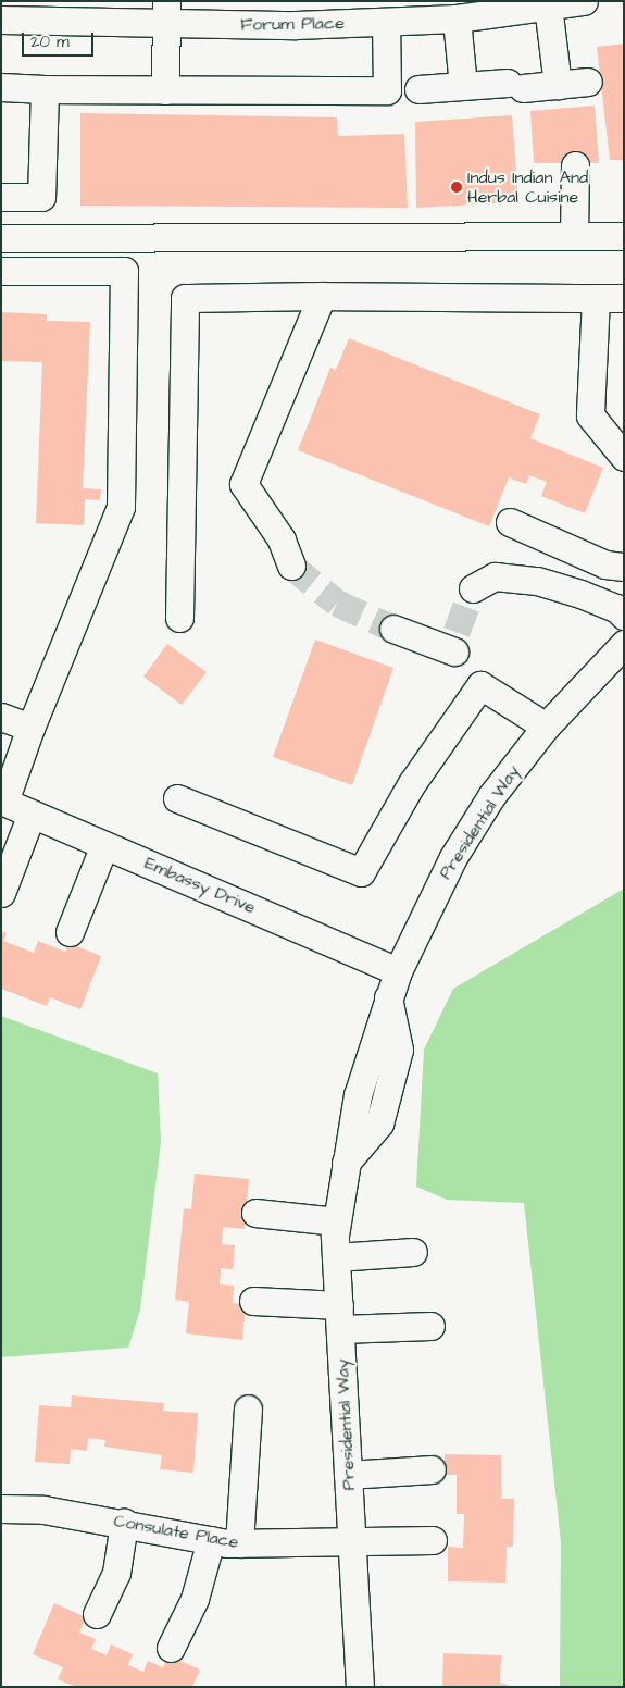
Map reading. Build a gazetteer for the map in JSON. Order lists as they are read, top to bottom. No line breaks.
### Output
{"streets":{"street":["Forum Place","Presidential Way","Embassy Drive","Consulate Place"]},"crossings":[["Presidential Way","Embassy Drive"],["Presidential Way","Consulate Place"]],"places":["Indus Indian And Herbal Cuisine"],"scale_bar":"20 m"}
